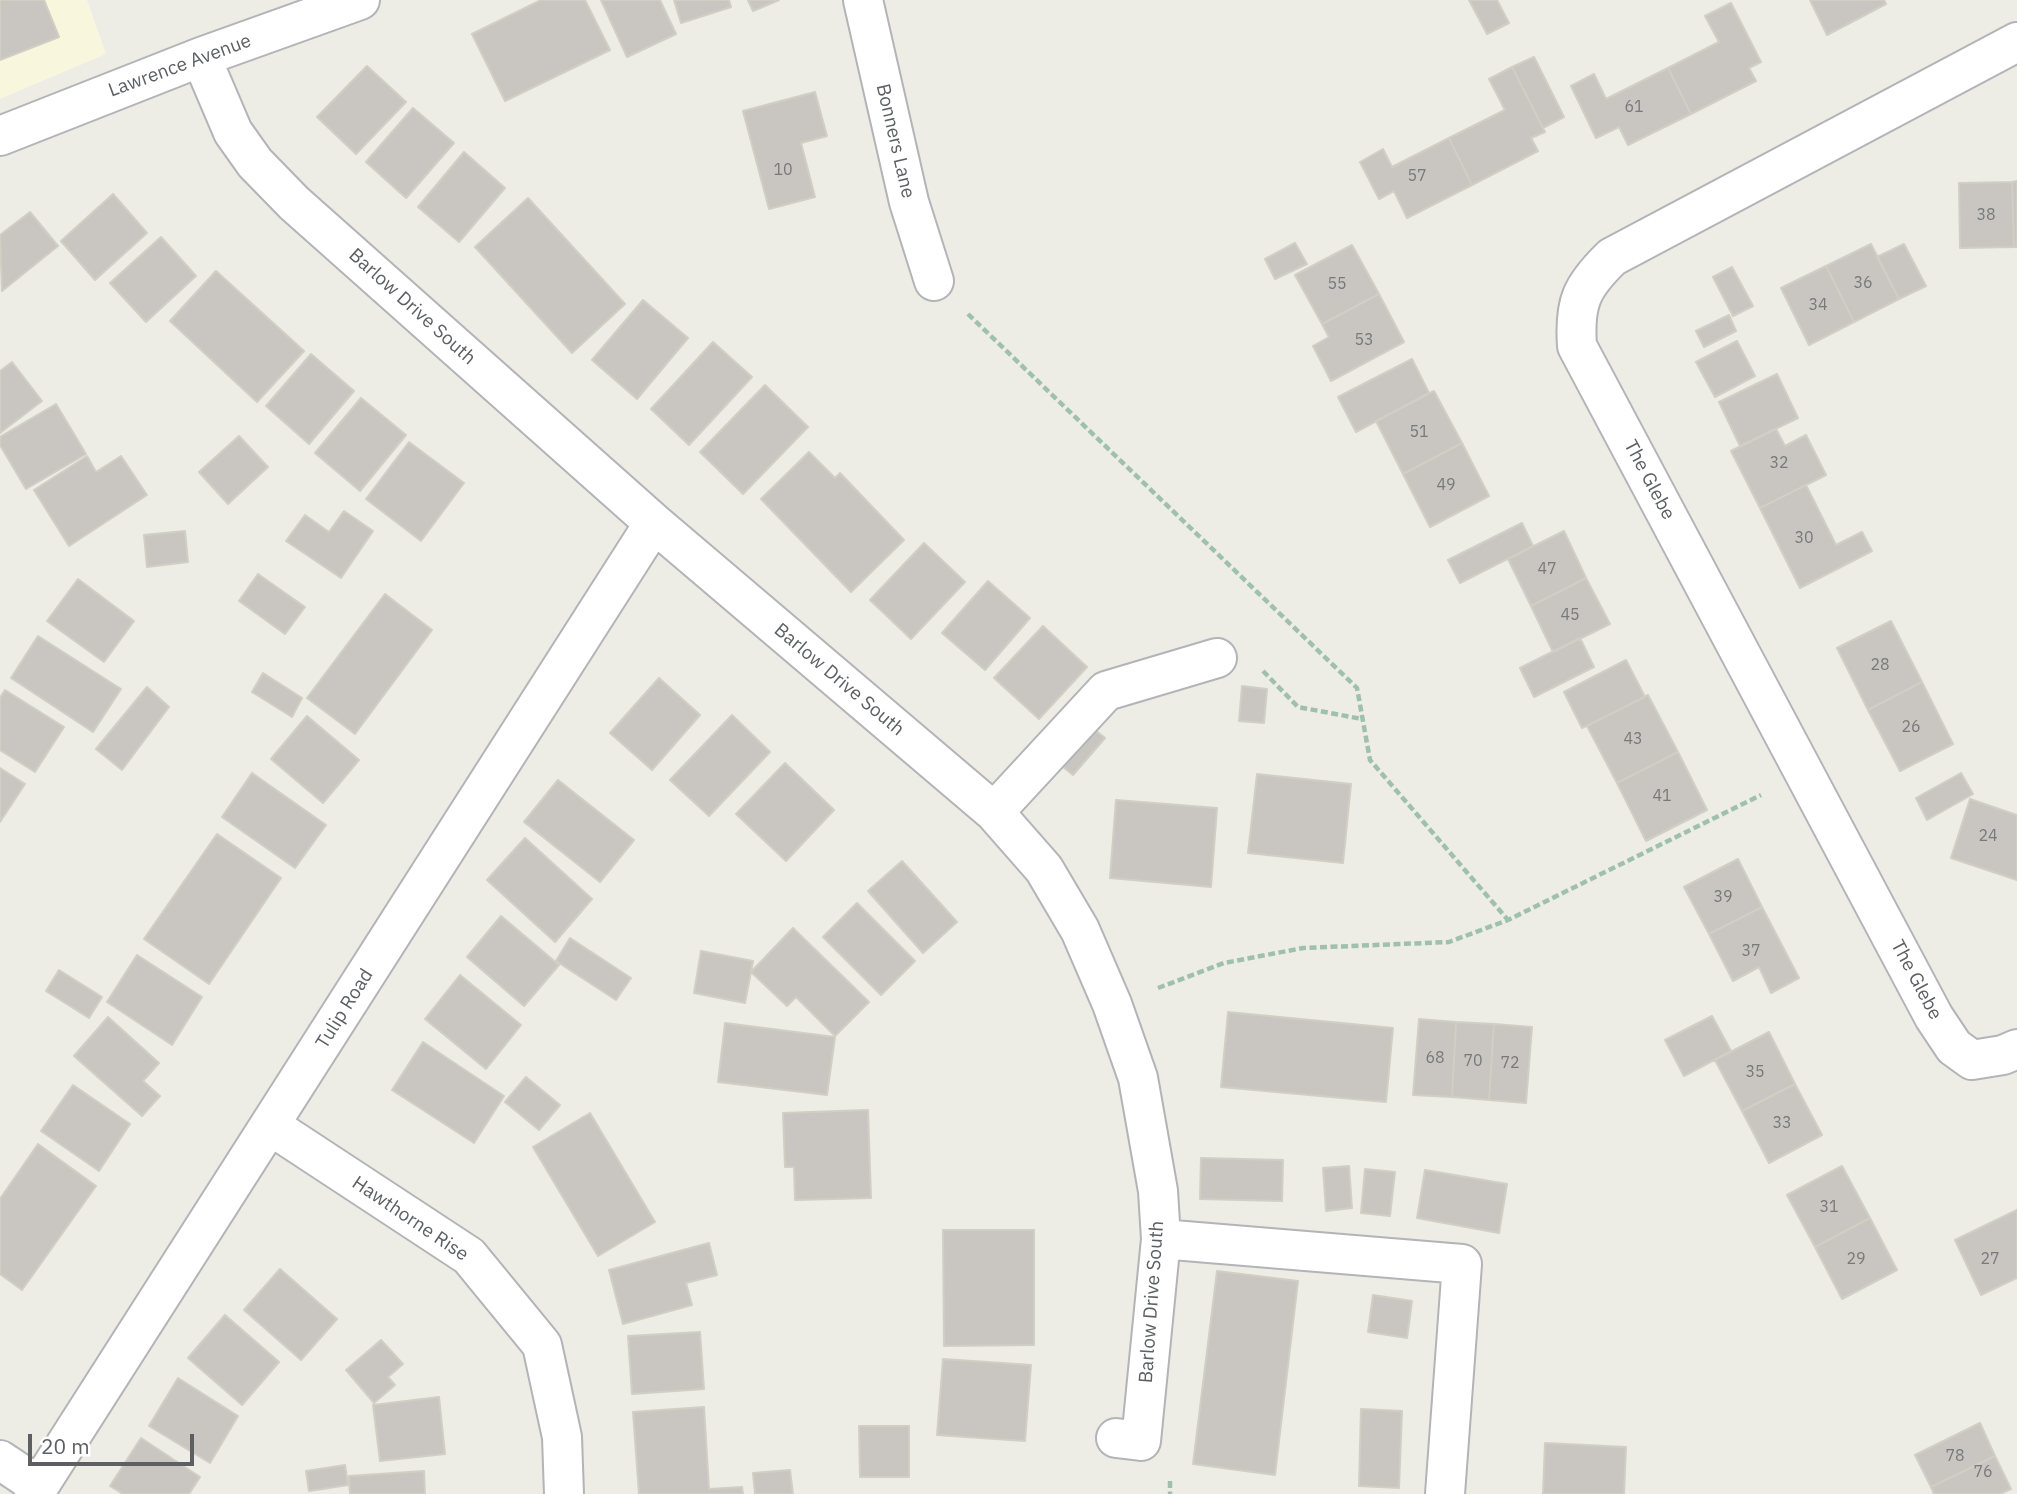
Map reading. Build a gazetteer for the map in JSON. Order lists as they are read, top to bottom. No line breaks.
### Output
{"streets":{"street":["Lawrence Avenue","Bonners Lane","Barlow Drive South","The Glebe","Tulip Road","Hawthorne Rise"]},"crossings":[["Lawrence Avenue","Barlow Drive South"],["Barlow Drive South","Tulip Road"],["Tulip Road","Hawthorne Rise"]],"house_numbers":["61","10","57","38","36","55","34","53","51","32","49","30","47","45","28","26","43","41","24","39","37","68","70","72","35","33","31","29","27","78","76"],"scale_bar":"20 m"}
